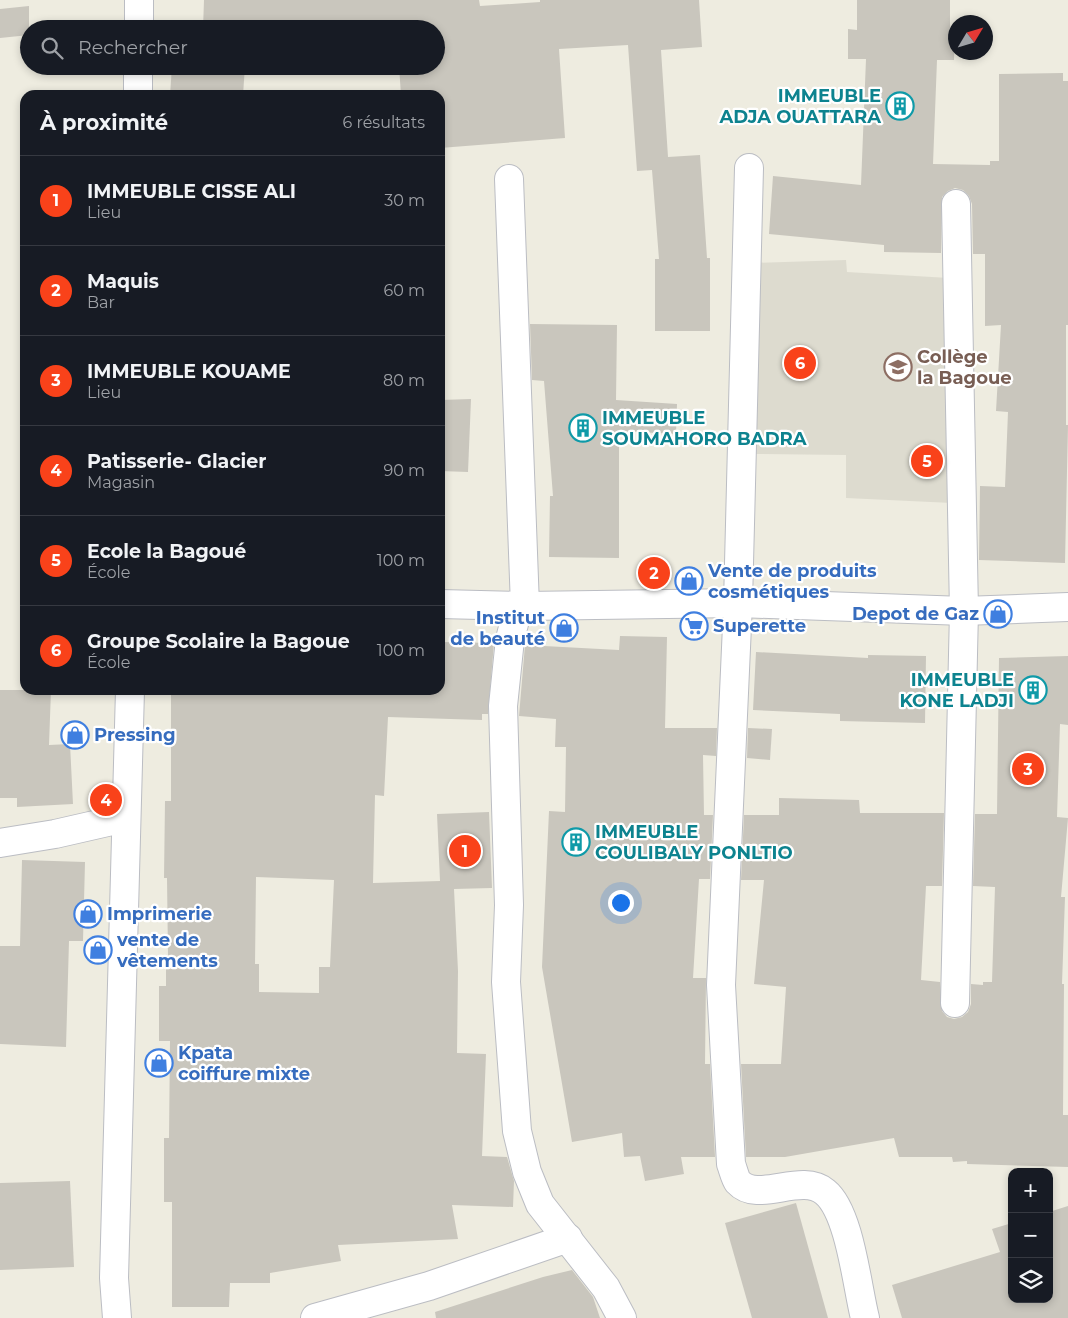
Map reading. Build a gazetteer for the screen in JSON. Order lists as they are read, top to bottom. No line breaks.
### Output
{"places":{"building":["IMMEUBLE ADJA OUATTARA","IMMEUBLE SOUMAHORO BADRA","IMMEUBLE KONE LADJI","IMMEUBLE COULIBALY PONLTIO"],"school or university":["Collège la Bagoue"],"shop":["Vente de produits cosmétiques","Depot de Gaz","Institut de beauté","Pressing","Imprimerie","vente de vêtements","Kpata coiffure mixte"],"supermarket":["Superette"]},"north":"top right","page":{"search":"Rechercher","heading":["À proximité","6 résultats"],"list":[{"mark":"1","name":"IMMEUBLE CISSE ALI","note":"Lieu","value":"30 m"},{"mark":"2","name":"Maquis","note":"Bar","value":"60 m"},{"mark":"3","name":"IMMEUBLE KOUAME","note":"Lieu","value":"80 m"},{"mark":"4","name":"Patisserie- Glacier","note":"Magasin","value":"90 m"},{"mark":"5","name":"Ecole la Bagoué","note":"École","value":"100 m"},{"mark":"6","name":"Groupe Scolaire la Bagoue","note":"École","value":"100 m"}],"pins":["6","5","2","3","4","1"],"map_buttons":["+","−"]}}
